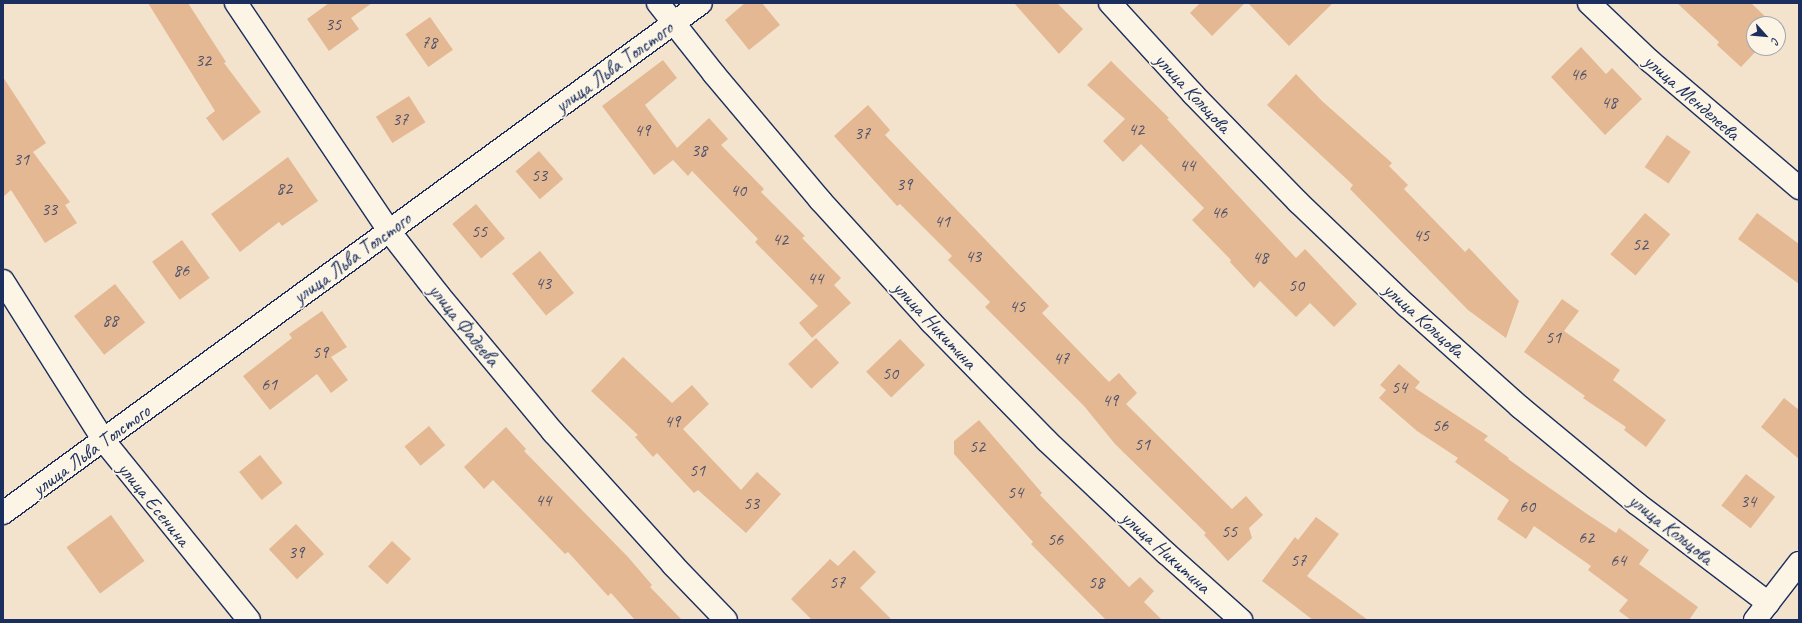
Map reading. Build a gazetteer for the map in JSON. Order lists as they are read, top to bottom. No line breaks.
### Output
{"streets":{"street":["улица Льва Толстого","улица Кольцова","улица Менделеева","улица Фадеева","улица Никитина","улица Есенина"]},"crossings":[["улица Льва Толстого","улица Фадеева"],["улица Льва Толстого","улица Никитина"],["улица Льва Толстого","улица Есенина"]],"house_numbers":["35","78","32","46","48","37","42","49","37","38","31","44","53","39","82","40","33","46","41","55","45","42","52","43","48","86","44","43","50","45","88","51","59","47","50","61","54","49","49","56","51","52","51","54","44","34","53","60","55","62","56","39","57","64","57","58"],"north":"bottom right"}
